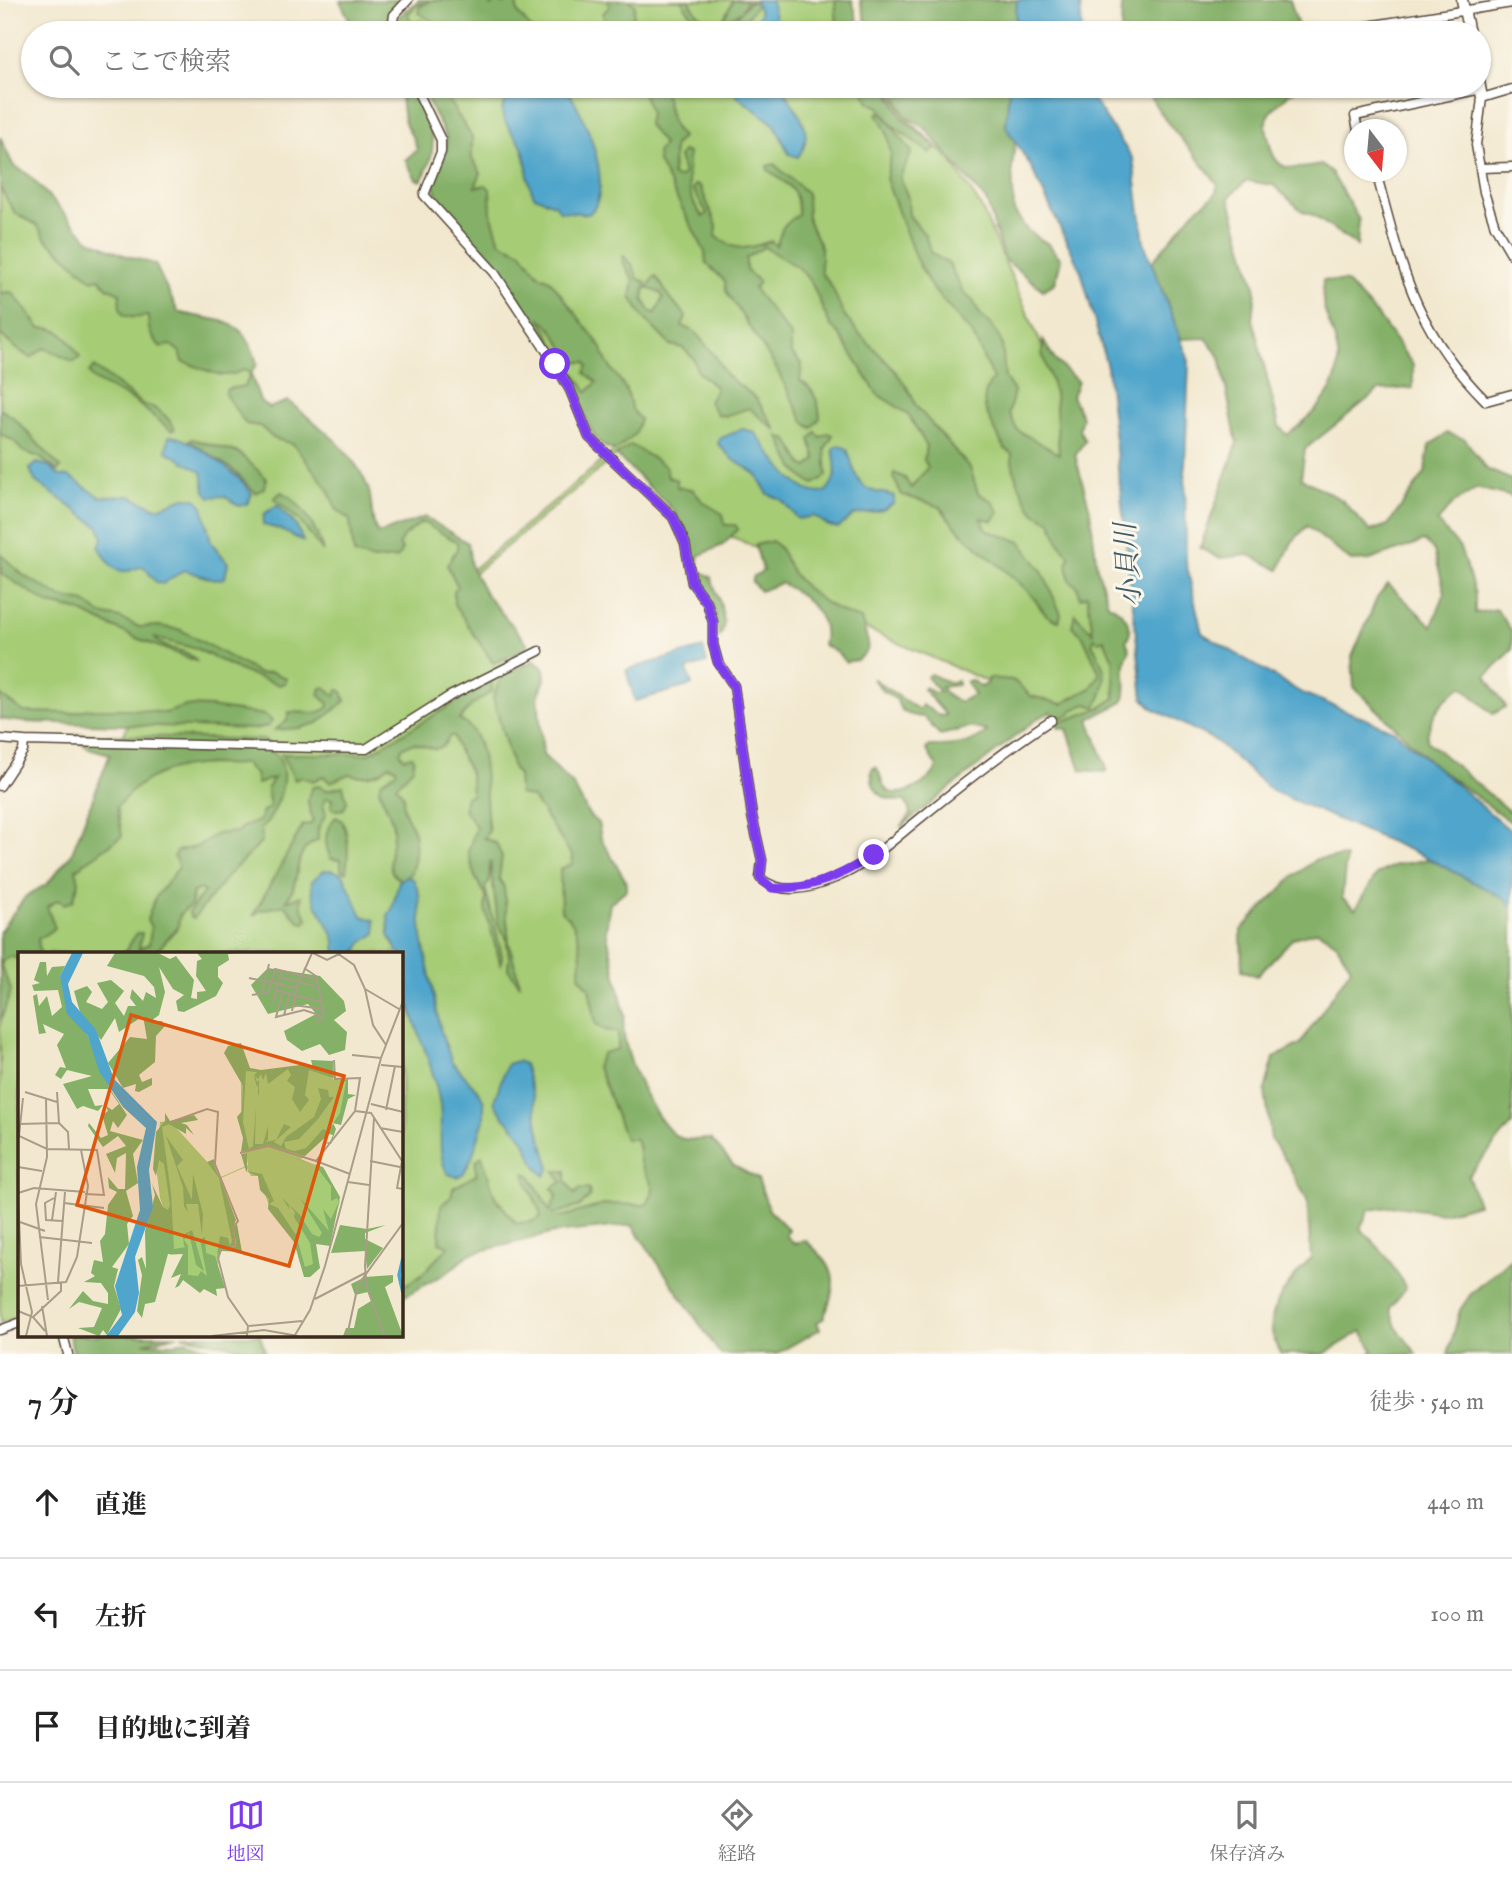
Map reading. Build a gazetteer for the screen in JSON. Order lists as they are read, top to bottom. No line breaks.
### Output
{"water":["小貝川"],"north":"bottom","page":{"search":"ここで検索","heading":["7 分","徒歩 · 540 m"],"list":[["直進","440 m"],["左折","100 m"],"目的地に到着"],"nav":["地図","経路","保存済み"]}}
